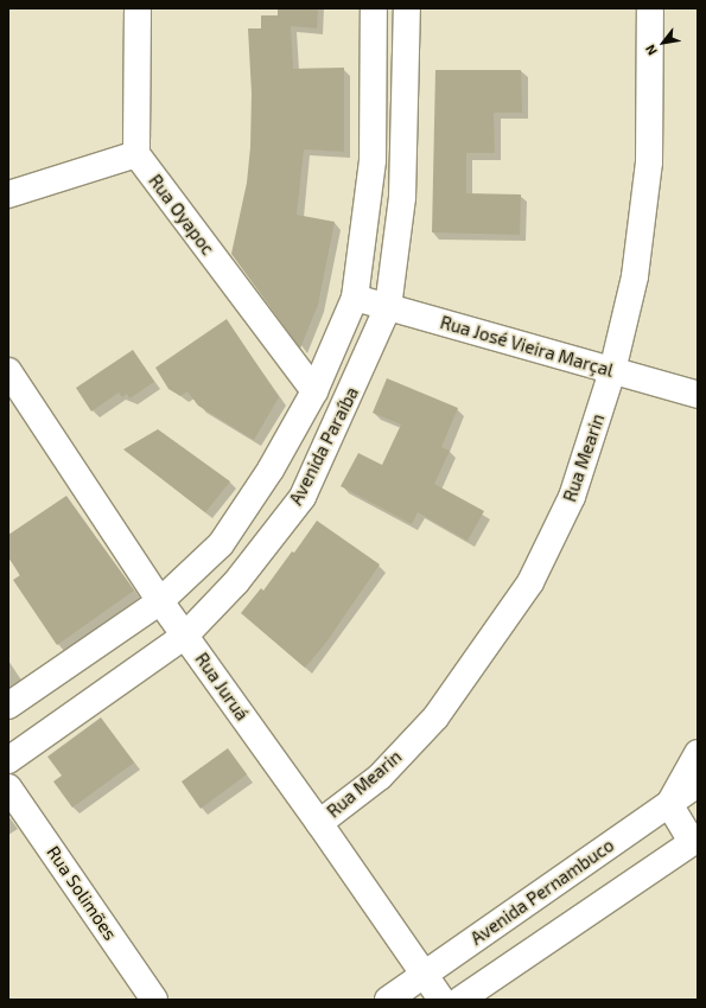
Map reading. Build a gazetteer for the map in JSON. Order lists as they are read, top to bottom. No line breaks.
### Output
{"streets":{"street":["Rua Oyapoc","Rua José Vieira Marçal","Avenida Paraíba","Rua Mearin","Rua Juruá","Avenida Pernambuco","Rua Solimões"]},"crossings":[["Rua Oyapoc","Avenida Paraíba"],["Rua José Vieira Marçal","Avenida Paraíba"],["Rua José Vieira Marçal","Rua Mearin"],["Avenida Paraíba","Rua Juruá"],["Rua Mearin","Rua Juruá"],["Rua Juruá","Avenida Pernambuco"]],"north":"bottom left"}
